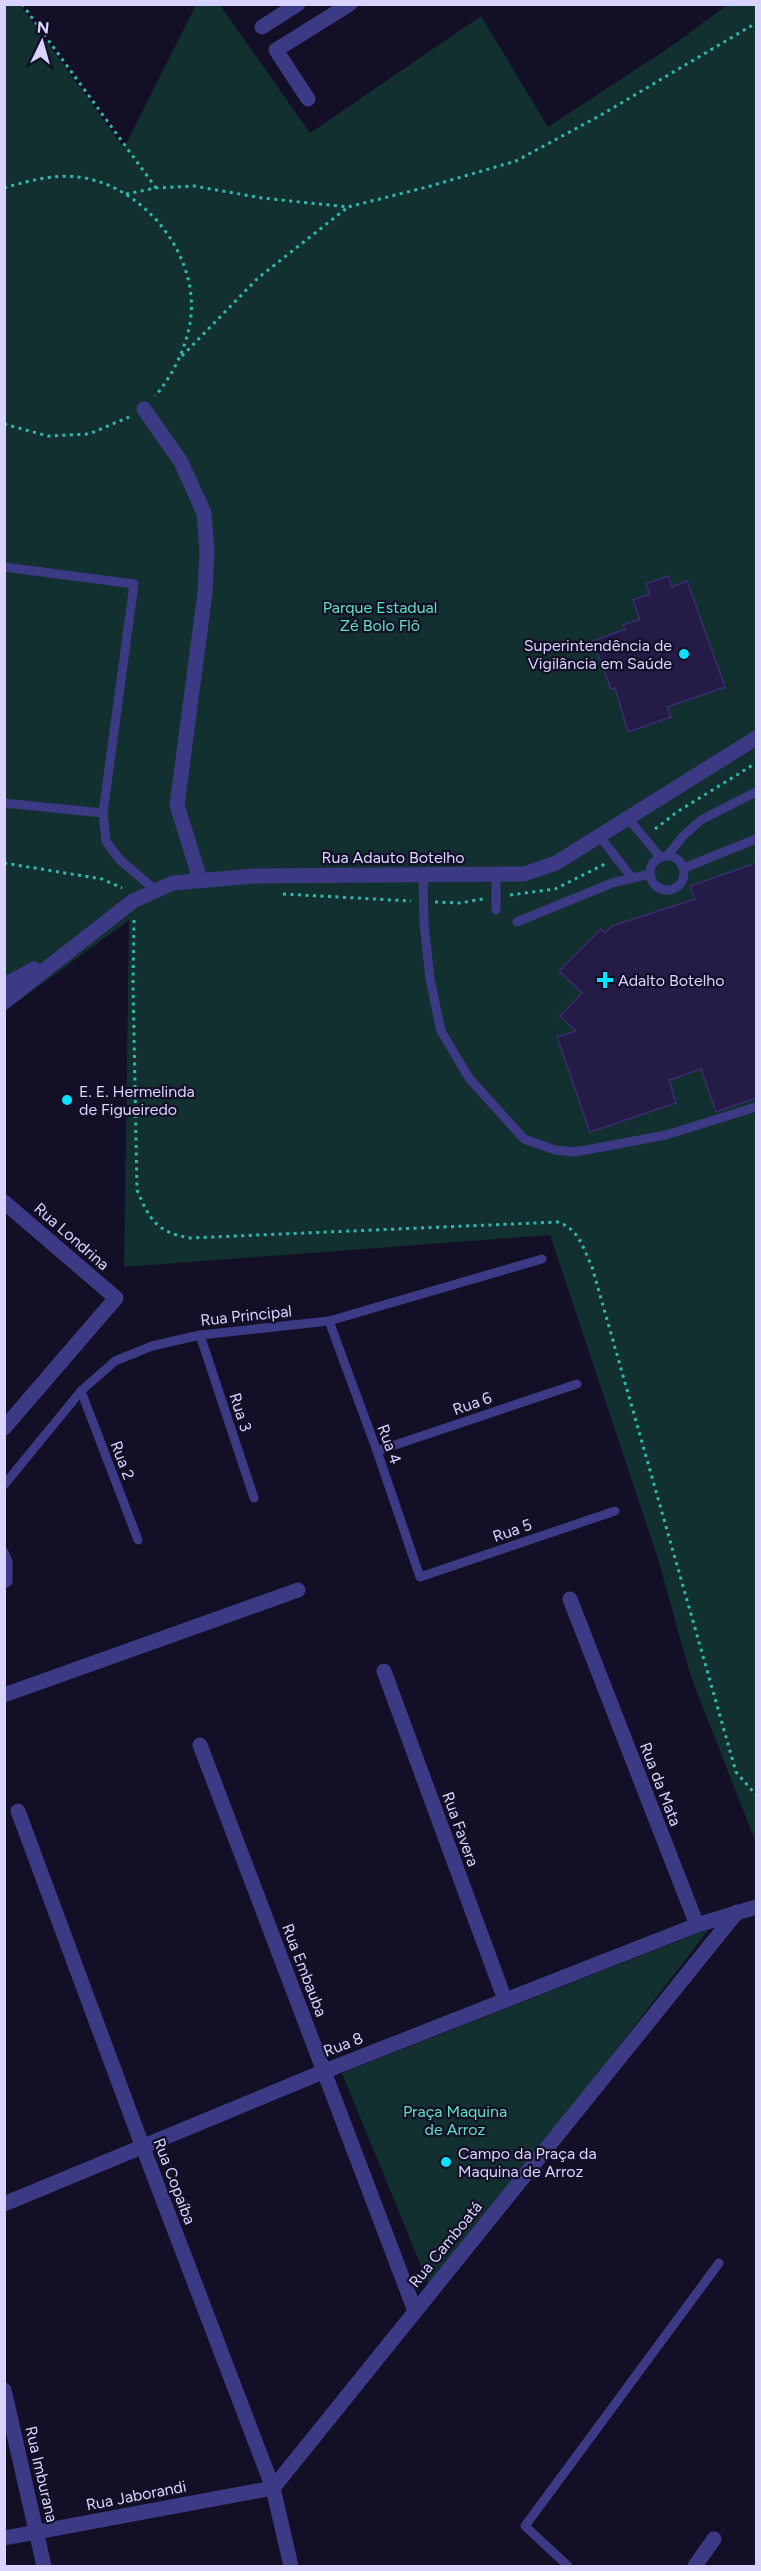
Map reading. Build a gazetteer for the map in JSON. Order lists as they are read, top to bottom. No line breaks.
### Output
{"streets":{"street":["Rua Adauto Botelho","Rua Londrina","Rua da Mata","Rua Favera","Rua Embauba","Rua 8","Rua Copaíba","Rua Camboatá","Rua Imburana","Rua Jaborandi"],"lane":["Rua Principal","Rua 6","Rua 3","Rua 4","Rua 2","Rua 5"]},"crossings":[["Rua Principal","Rua 3"],["Rua Principal","Rua 4"],["Rua Principal","Rua 2"],["Rua 6","Rua 4"],["Rua 4","Rua 5"],["Rua da Mata","Rua 8"],["Rua Favera","Rua 8"],["Rua Embauba","Rua 8"],["Rua Embauba","Rua Camboatá"],["Rua 8","Rua Copaíba"],["Rua Copaíba","Rua Camboatá"],["Rua Copaíba","Rua Jaborandi"],["Rua Camboatá","Rua Jaborandi"],["Rua Imburana","Rua Jaborandi"]],"parks":["Parque Estadual Zé Bolo Flô","Praça Maquina de Arroz"],"places":{"other":["Superintendência de Vigilância em Saúde","E. E. Hermelinda de Figueiredo","Campo da Praça da Maquina de Arroz"],"health":["Adalto Botelho"]},"north":"top"}
